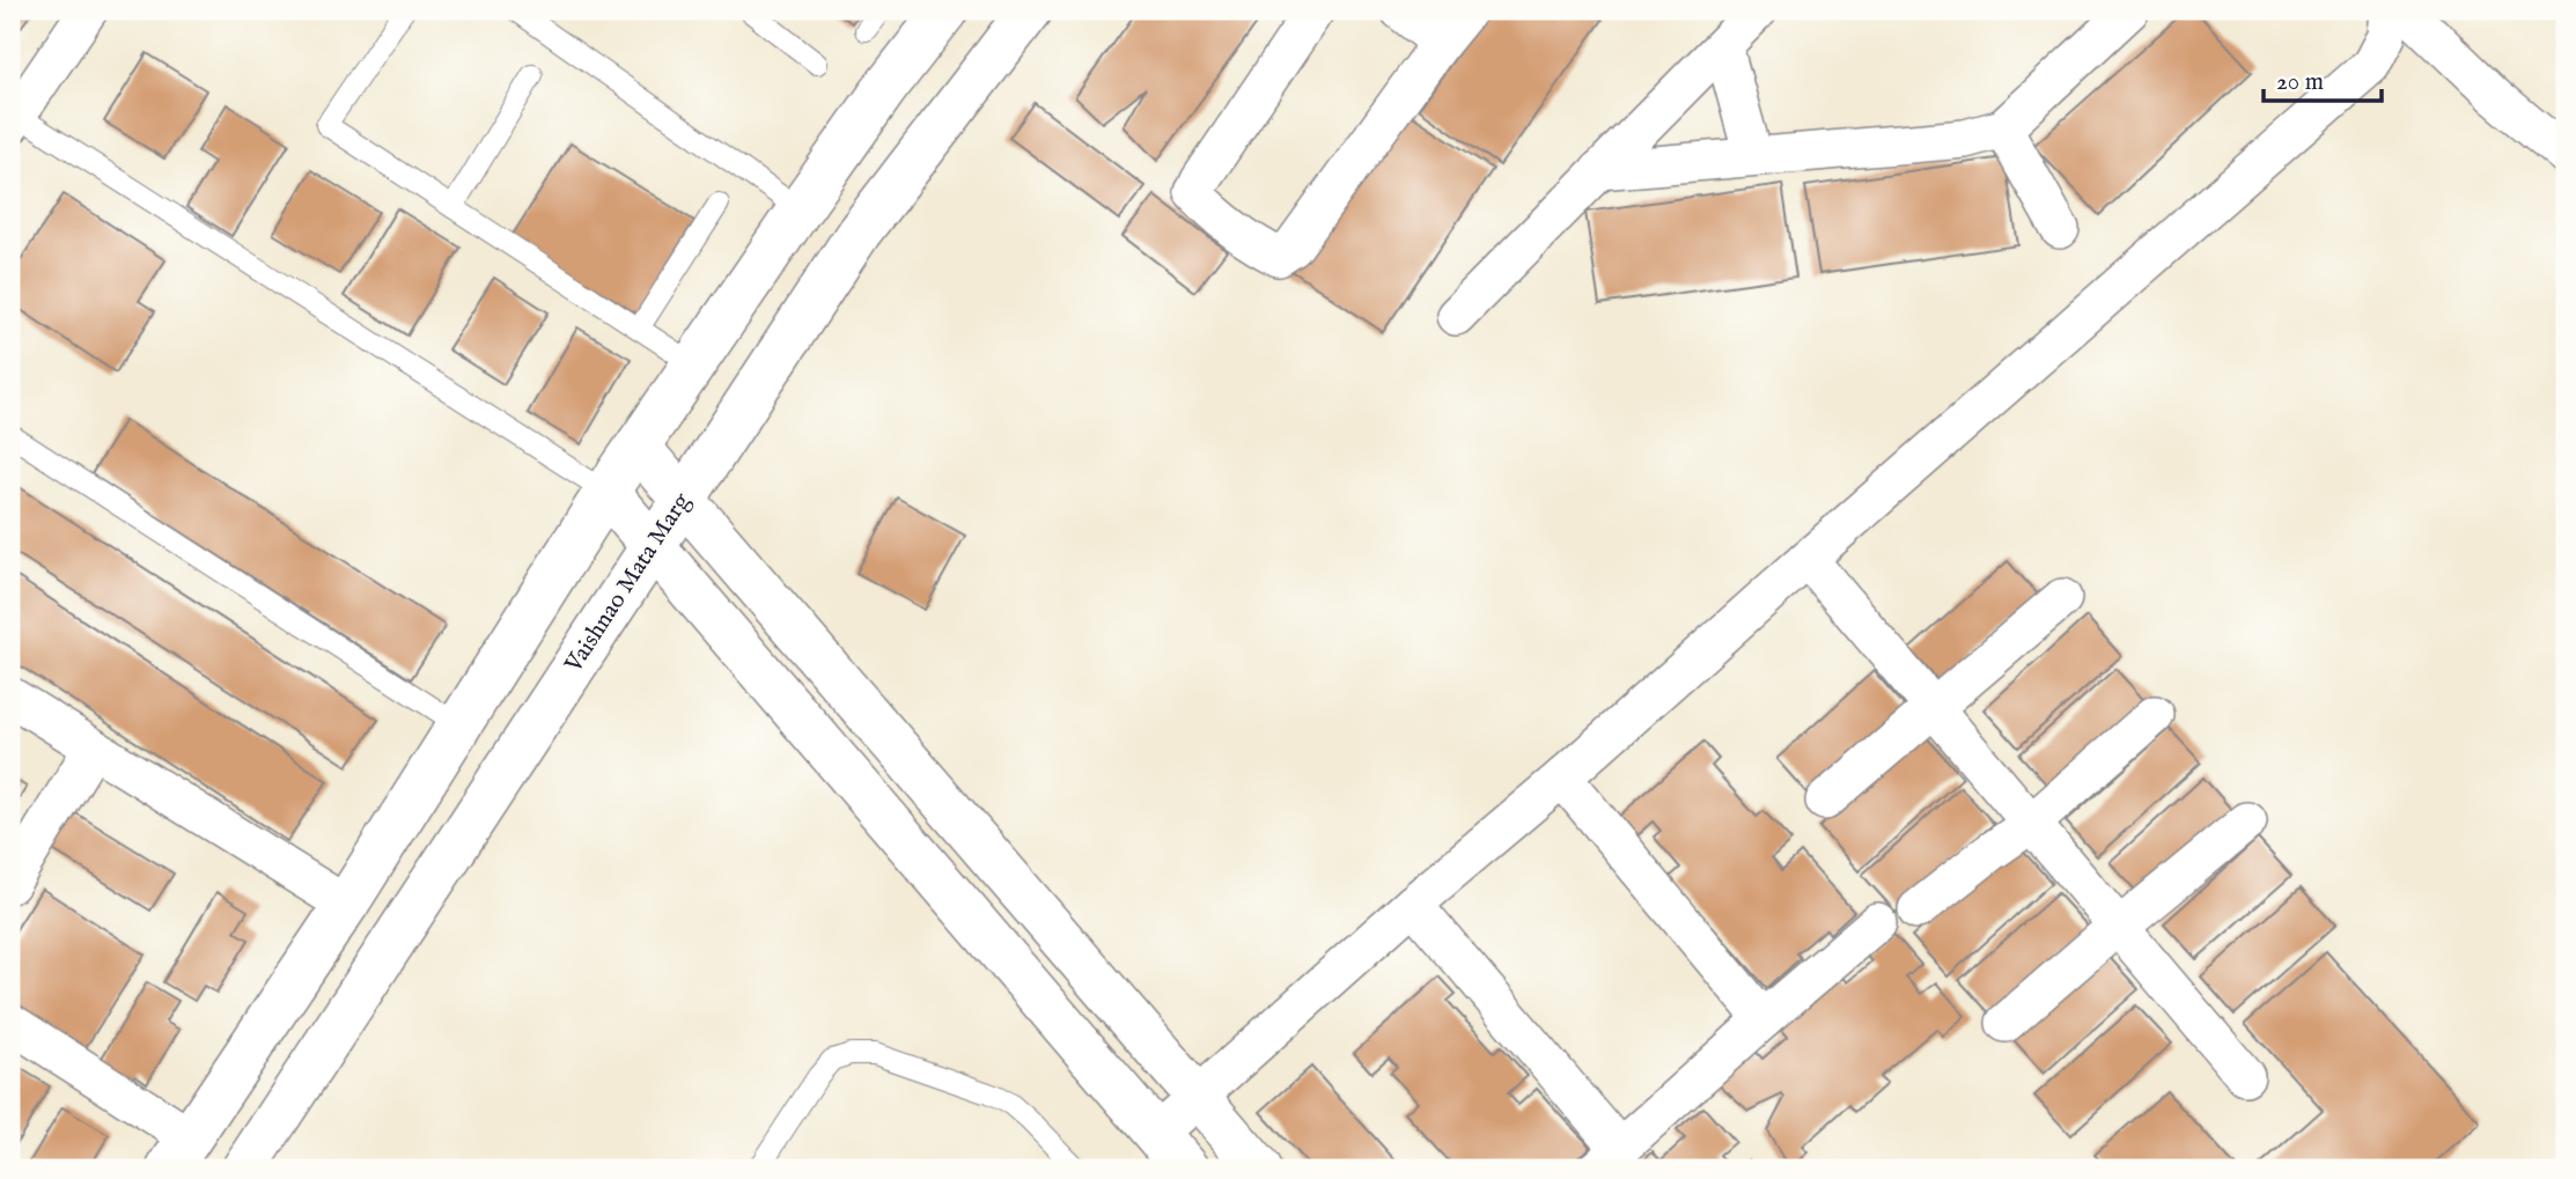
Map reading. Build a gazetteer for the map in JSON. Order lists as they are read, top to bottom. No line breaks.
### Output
{"streets":{"main road":["Vaishnao Mata Marg"]},"scale_bar":"20 m"}
